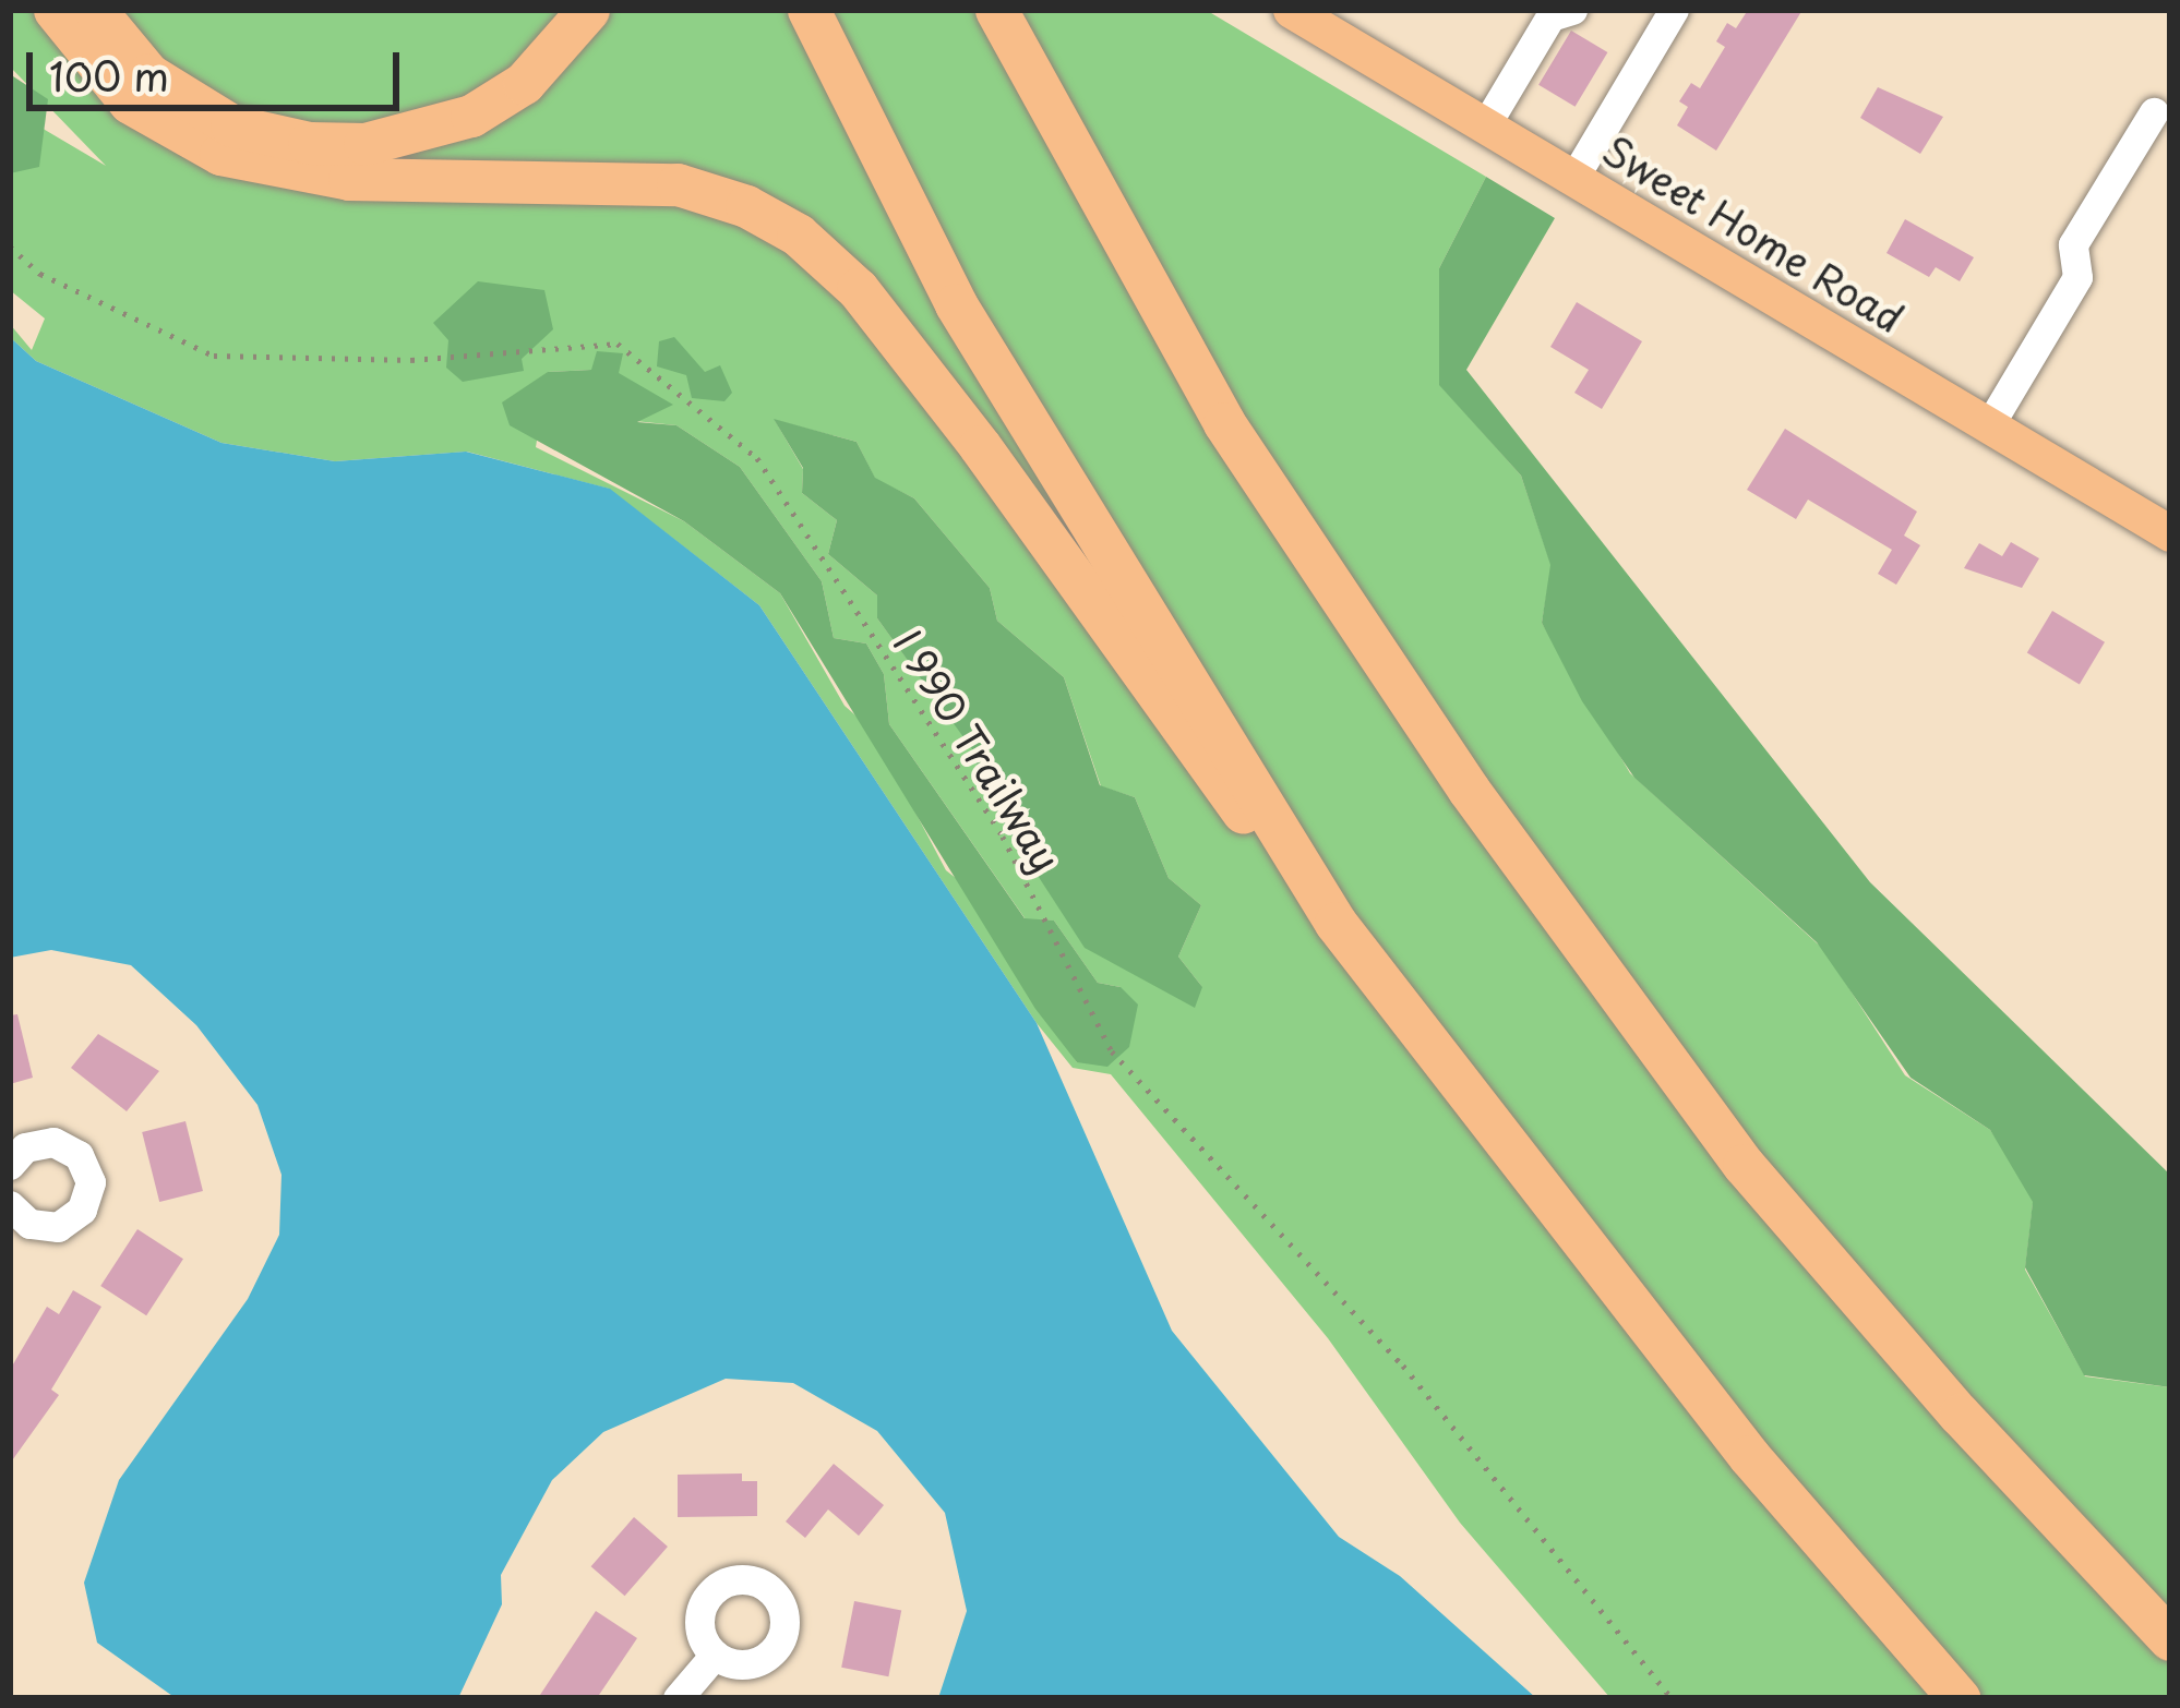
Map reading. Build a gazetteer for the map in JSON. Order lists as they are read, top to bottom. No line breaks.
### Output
{"streets":{"main road":["Sweet Home Road"],"path":["I 990 Trailway"]},"scale_bar":"100 m"}
